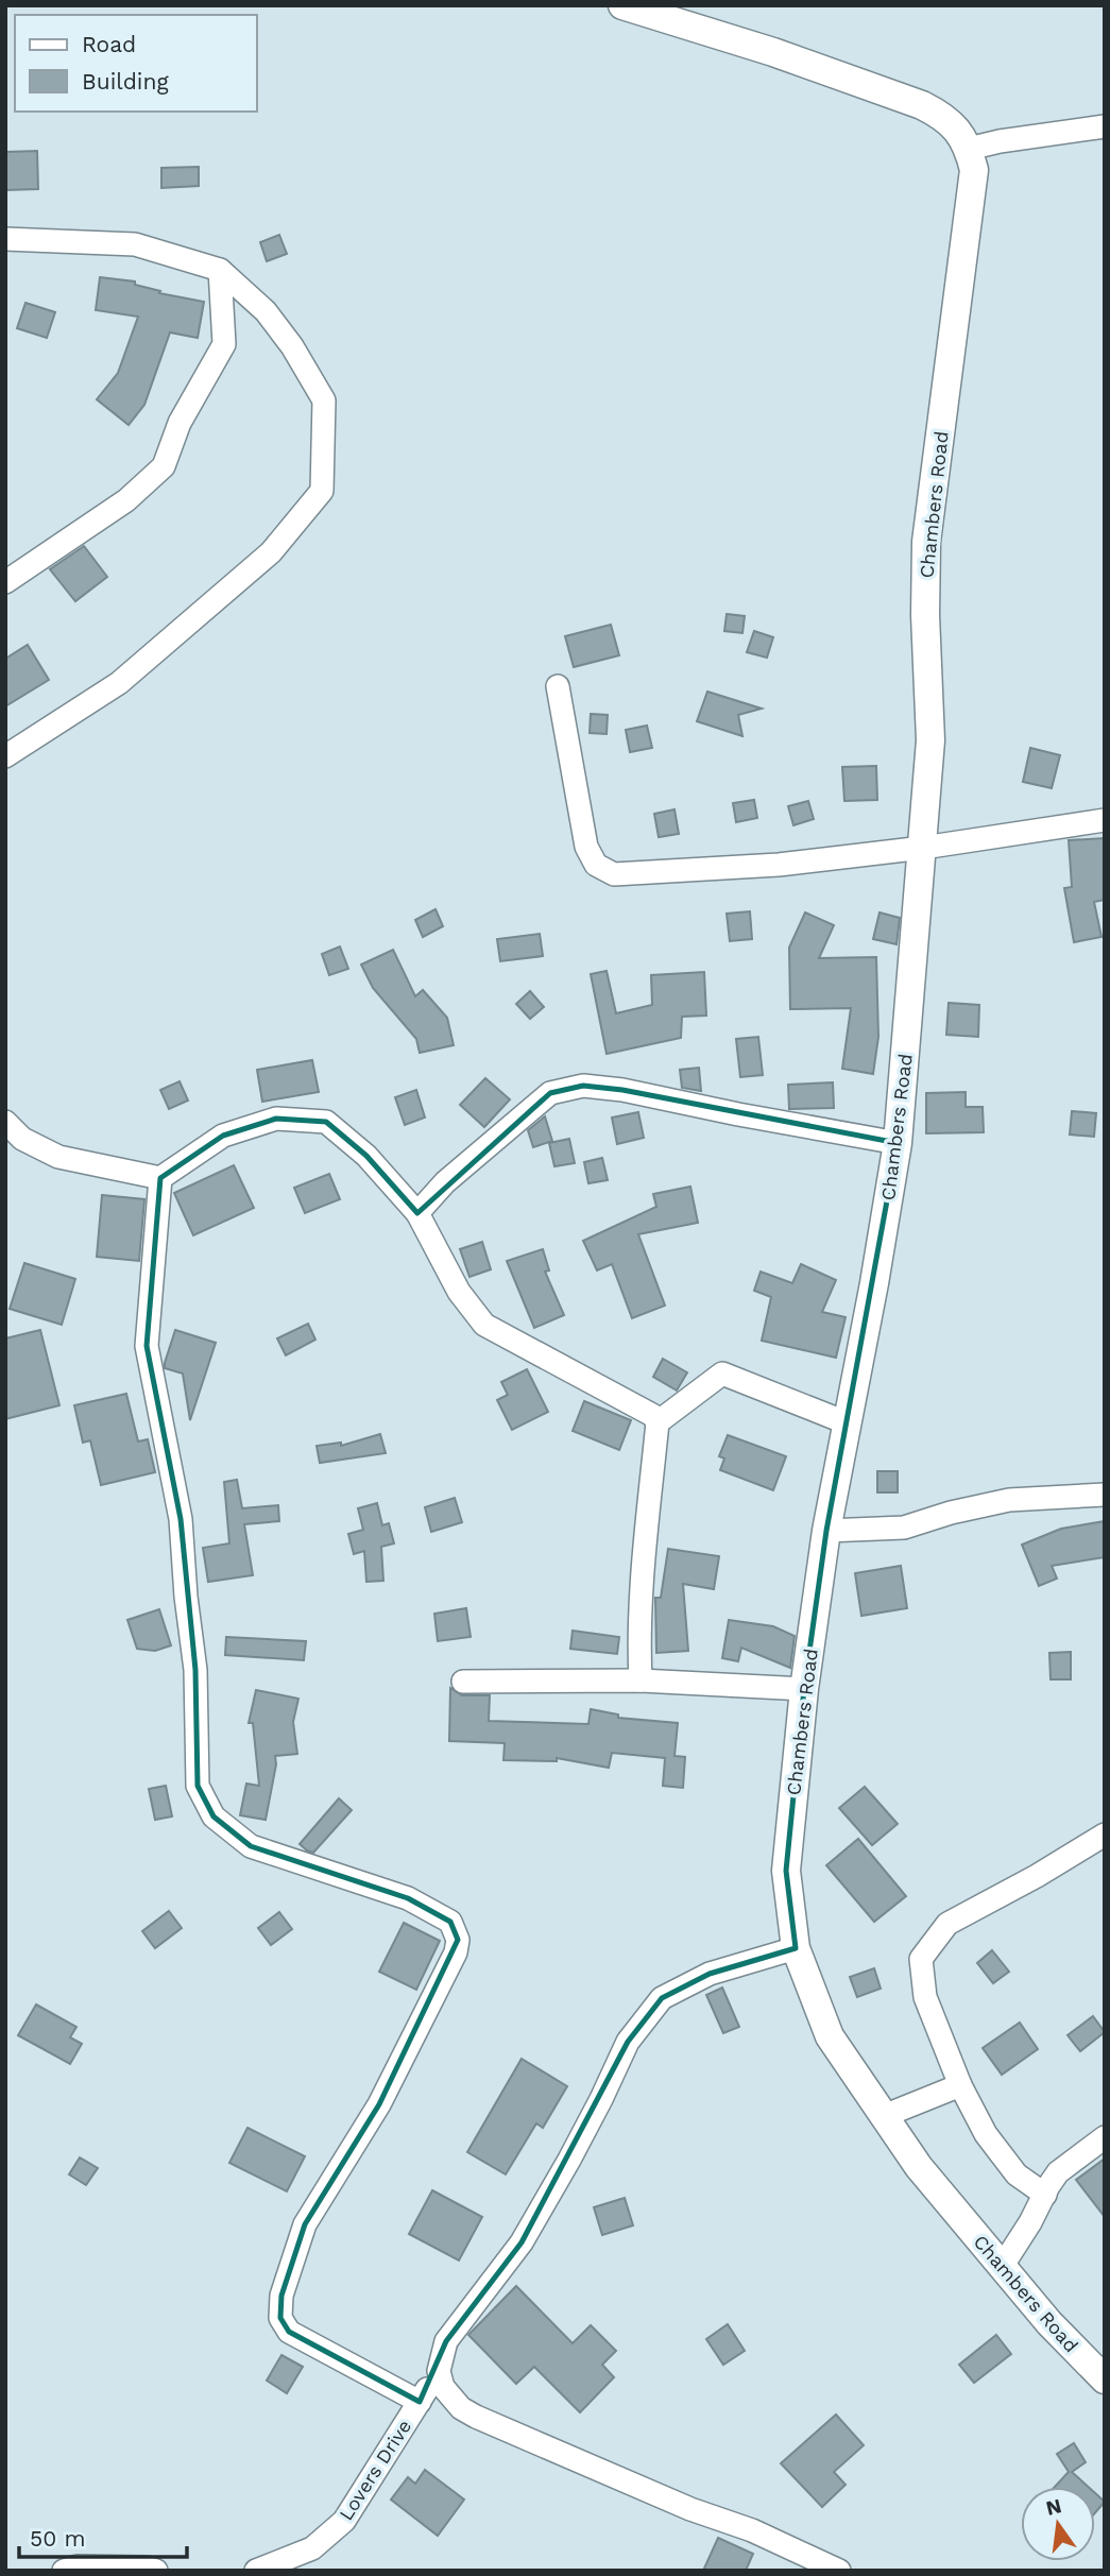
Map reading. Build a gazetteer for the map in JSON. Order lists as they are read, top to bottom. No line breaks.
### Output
{"streets":{"street":["Chambers Road","Lovers Drive"]},"crossings":[["Chambers Road","Lovers Drive"]],"legend":["Road","Building"],"scale_bar":"50 m","north":"top"}
